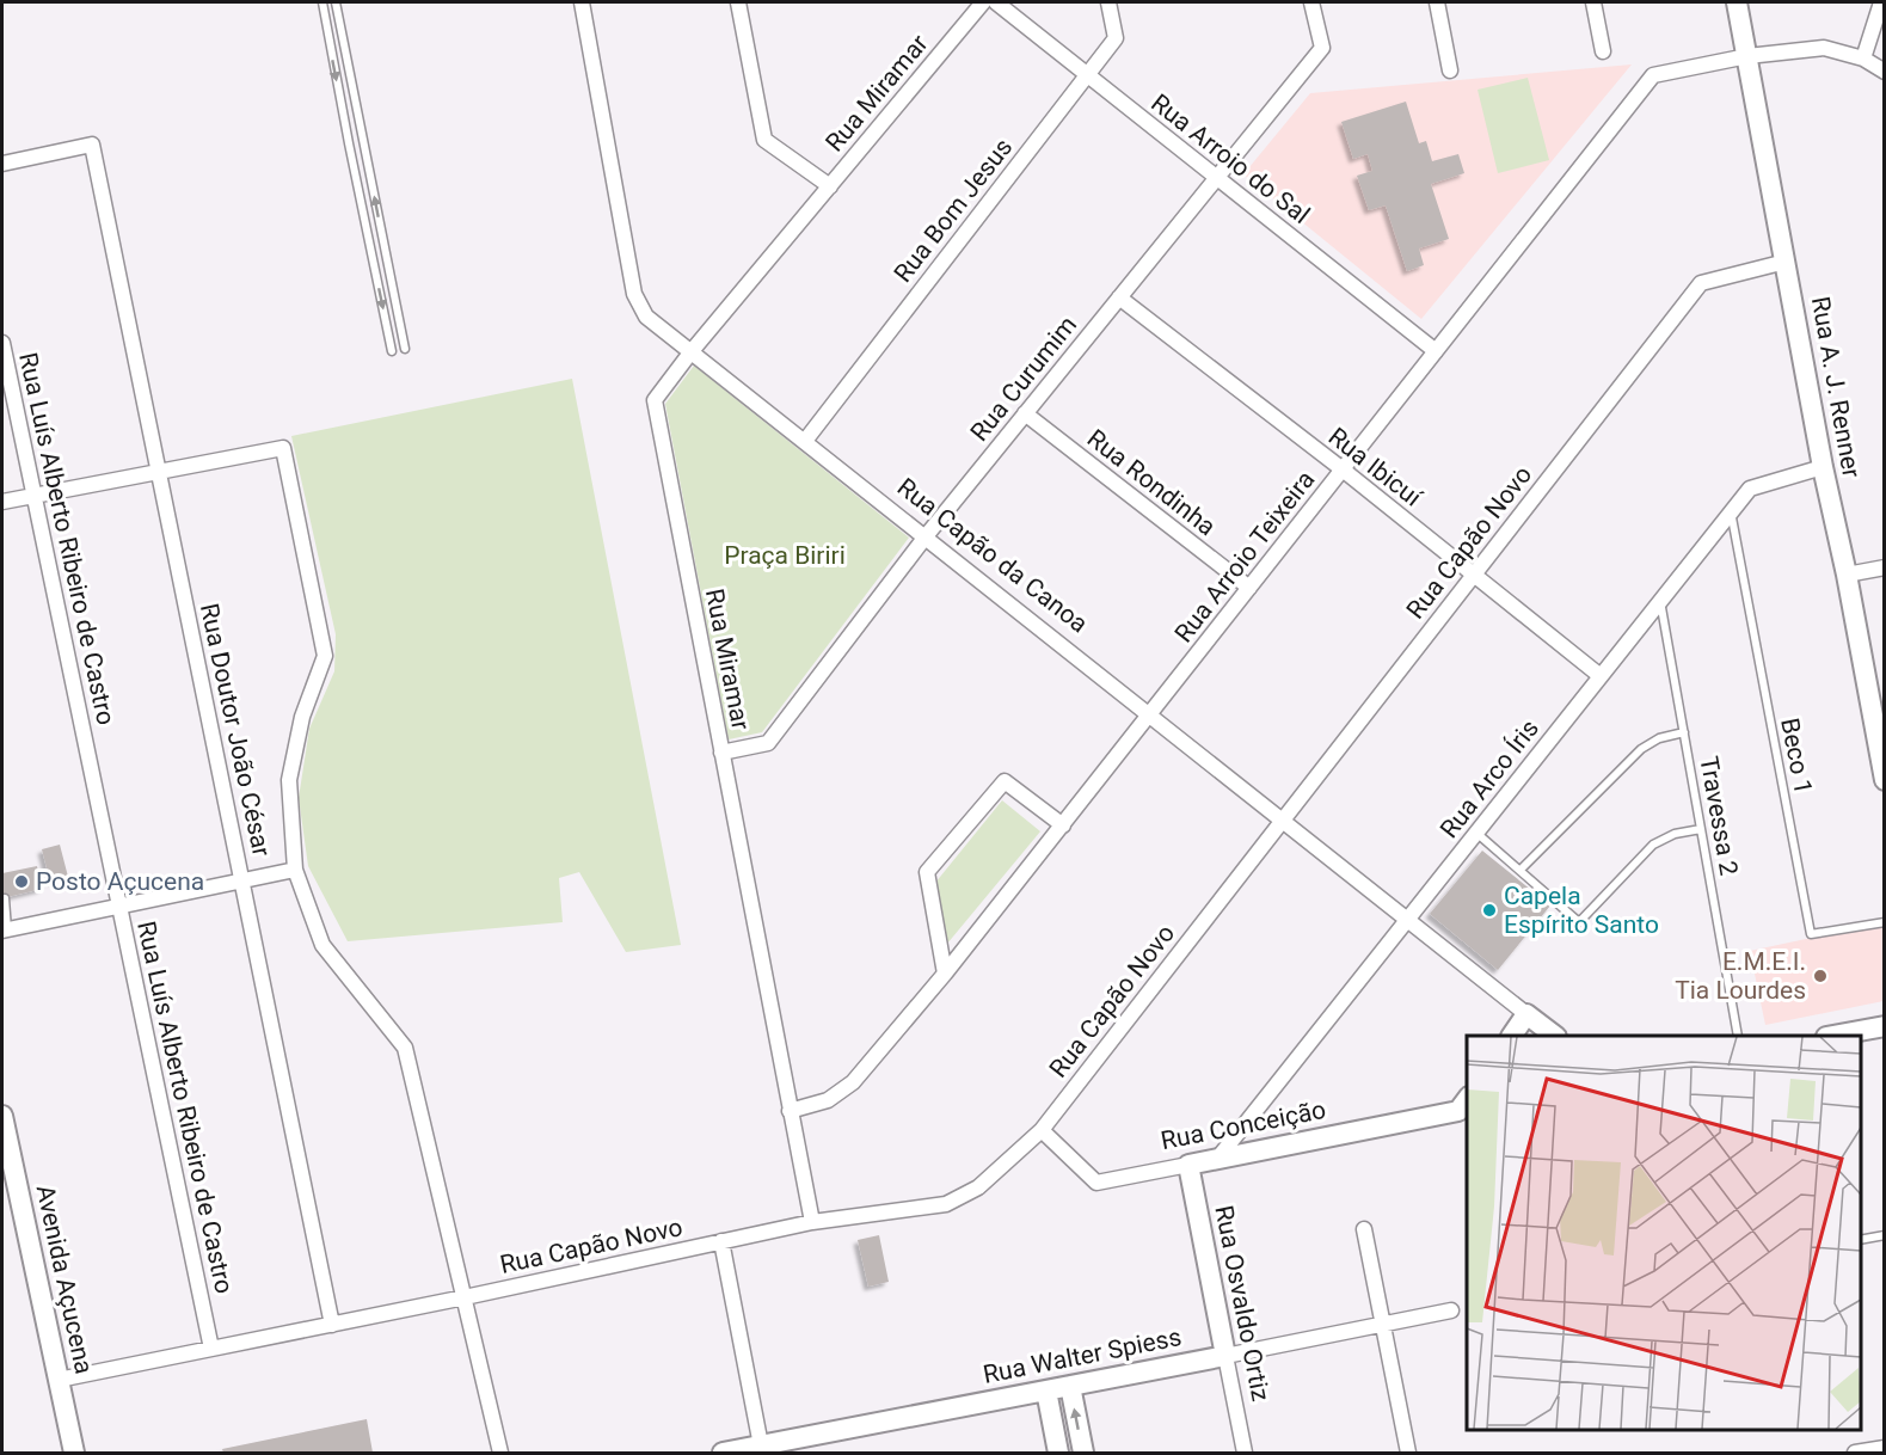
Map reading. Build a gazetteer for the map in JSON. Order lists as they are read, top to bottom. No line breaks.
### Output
{"streets":{"street":["Rua Miramar","Rua Arroio do Sal","Rua Bom Jesus","Rua Curumim","Rua A. J. Renner","Rua Ibicuí","Rua Rondinha","Rua Luís Alberto Ribeiro de Castro","Rua Capão Novo","Rua Capão da Canoa","Rua Arroio Teixeira","Rua Doutor João César","Rua Arco Íris","Rua Conceição","Avenida Açucena","Rua Osvaldo Ortiz","Rua Walter Spiess"],"lane":["Beco 1","Travessa 2"]},"crossings":[["Rua Miramar","Rua Curumim"],["Rua Miramar","Rua Capão Novo"],["Rua Miramar","Rua Capão da Canoa"],["Rua Miramar","Rua Arroio Teixeira"],["Rua Arroio do Sal","Rua Bom Jesus"],["Rua Arroio do Sal","Rua Curumim"],["Rua Arroio do Sal","Rua Arroio Teixeira"],["Rua Bom Jesus","Rua Capão da Canoa"],["Rua Curumim","Rua Ibicuí"],["Rua Curumim","Rua Rondinha"],["Rua Curumim","Rua Capão da Canoa"],["Rua A. J. Renner","Rua Capão Novo"],["Rua A. J. Renner","Rua Arroio Teixeira"],["Rua A. J. Renner","Rua Arco Íris"],["Rua Ibicuí","Rua Capão Novo"],["Rua Ibicuí","Rua Arroio Teixeira"],["Rua Ibicuí","Rua Arco Íris"],["Rua Rondinha","Rua Arroio Teixeira"],["Rua Luís Alberto Ribeiro de Castro","Rua Capão Novo"],["Rua Capão Novo","Rua Capão da Canoa"],["Rua Capão Novo","Rua Doutor João César"],["Rua Capão Novo","Rua Conceição"],["Rua Capão da Canoa","Rua Arroio Teixeira"],["Rua Capão da Canoa","Rua Arco Íris"],["Beco 1","Rua Arco Íris"],["Rua Arco Íris","Travessa 2"],["Rua Arco Íris","Rua Conceição"],["Rua Conceição","Rua Osvaldo Ortiz"],["Rua Osvaldo Ortiz","Rua Walter Spiess"]],"parks":["Praça Biriri"],"places":["Posto Açucena","Capela Espírito Santo","E.M.E.I. Tia Lourdes"]}
